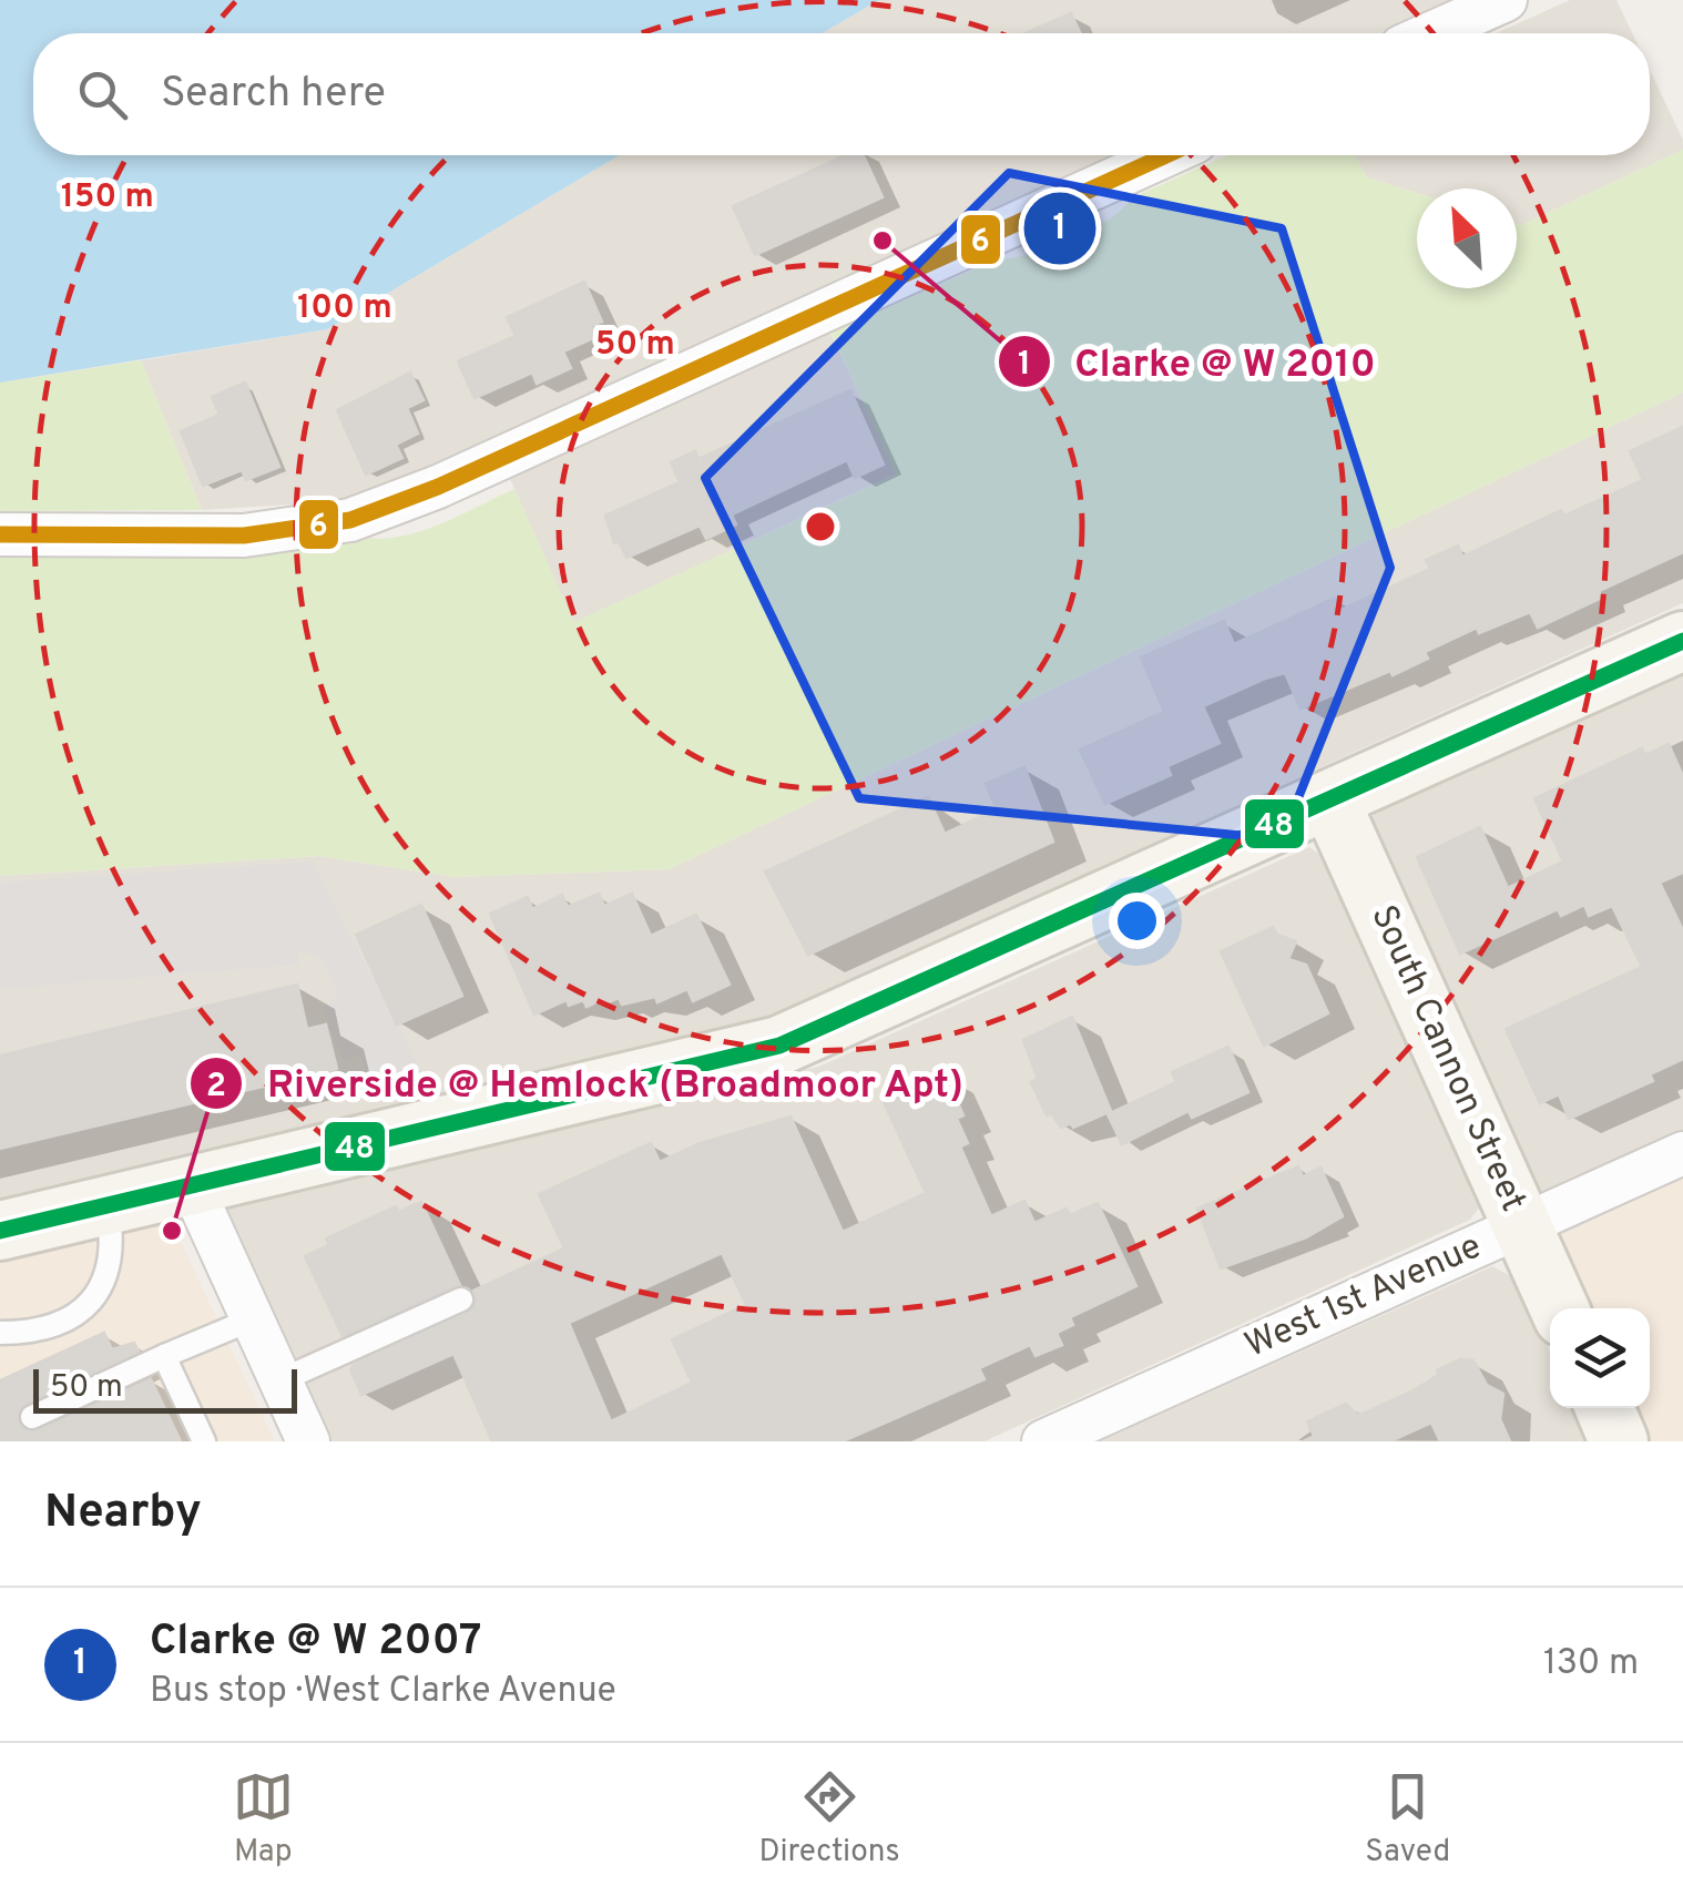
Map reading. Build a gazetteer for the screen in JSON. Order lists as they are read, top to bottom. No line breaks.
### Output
{"streets":{"main road":["South Cannon Street"],"street":["West 1st Avenue"]},"crossings":[["South Cannon Street","West 1st Avenue"]],"places":["Clarke @ W 2010","Riverside @ Hemlock (Broadmoor Apt)"],"lines":["transit line 6","transit line 48"],"scale_bar":"50 m","north":"top left","page":{"search":"Search here","pins":"1","scale":"50 m","heading":"Nearby","list":[{"mark":"1","name":"Clarke @ W 2007","note":"Bus stop · West Clarke Avenue","value":"130 m"}],"nav":["Map","Directions","Saved"]},"rings":["150 m","100 m","50 m"]}
